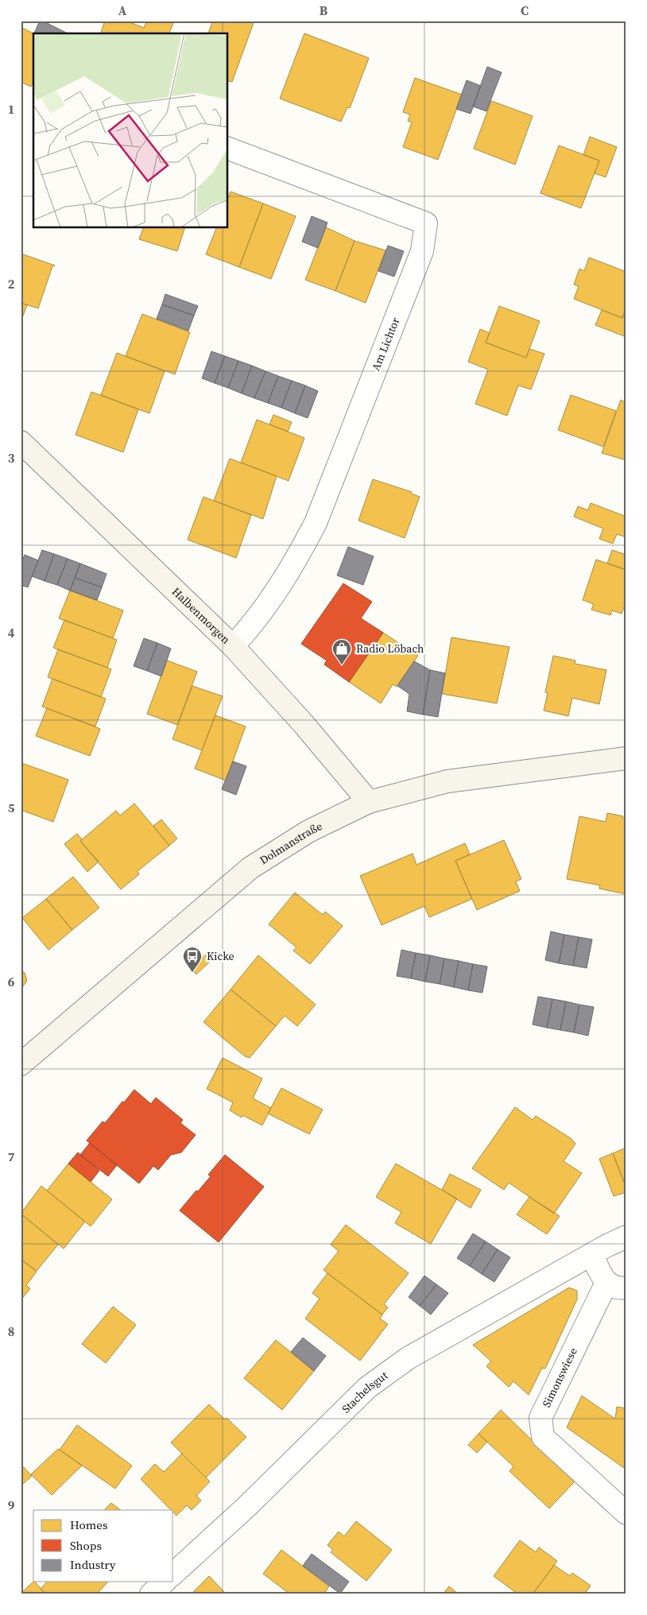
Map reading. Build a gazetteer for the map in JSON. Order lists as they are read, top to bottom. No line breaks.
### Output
{"streets":{"main road":["Halbenmorgen","Dolmanstraße"],"street":["Am Lichtor","Simonswiese","Stachelsgut"]},"crossings":[["Am Lichtor","Halbenmorgen"],["Halbenmorgen","Dolmanstraße"]],"places":{"shop":["Radio Löbach"],"bus stop":["Kicke"]},"legend":["Homes","Shops","Industry"],"grid":{"columns":["A","B","C"],"rows":["1","2","3","4","5","6","7","8","9"]}}
